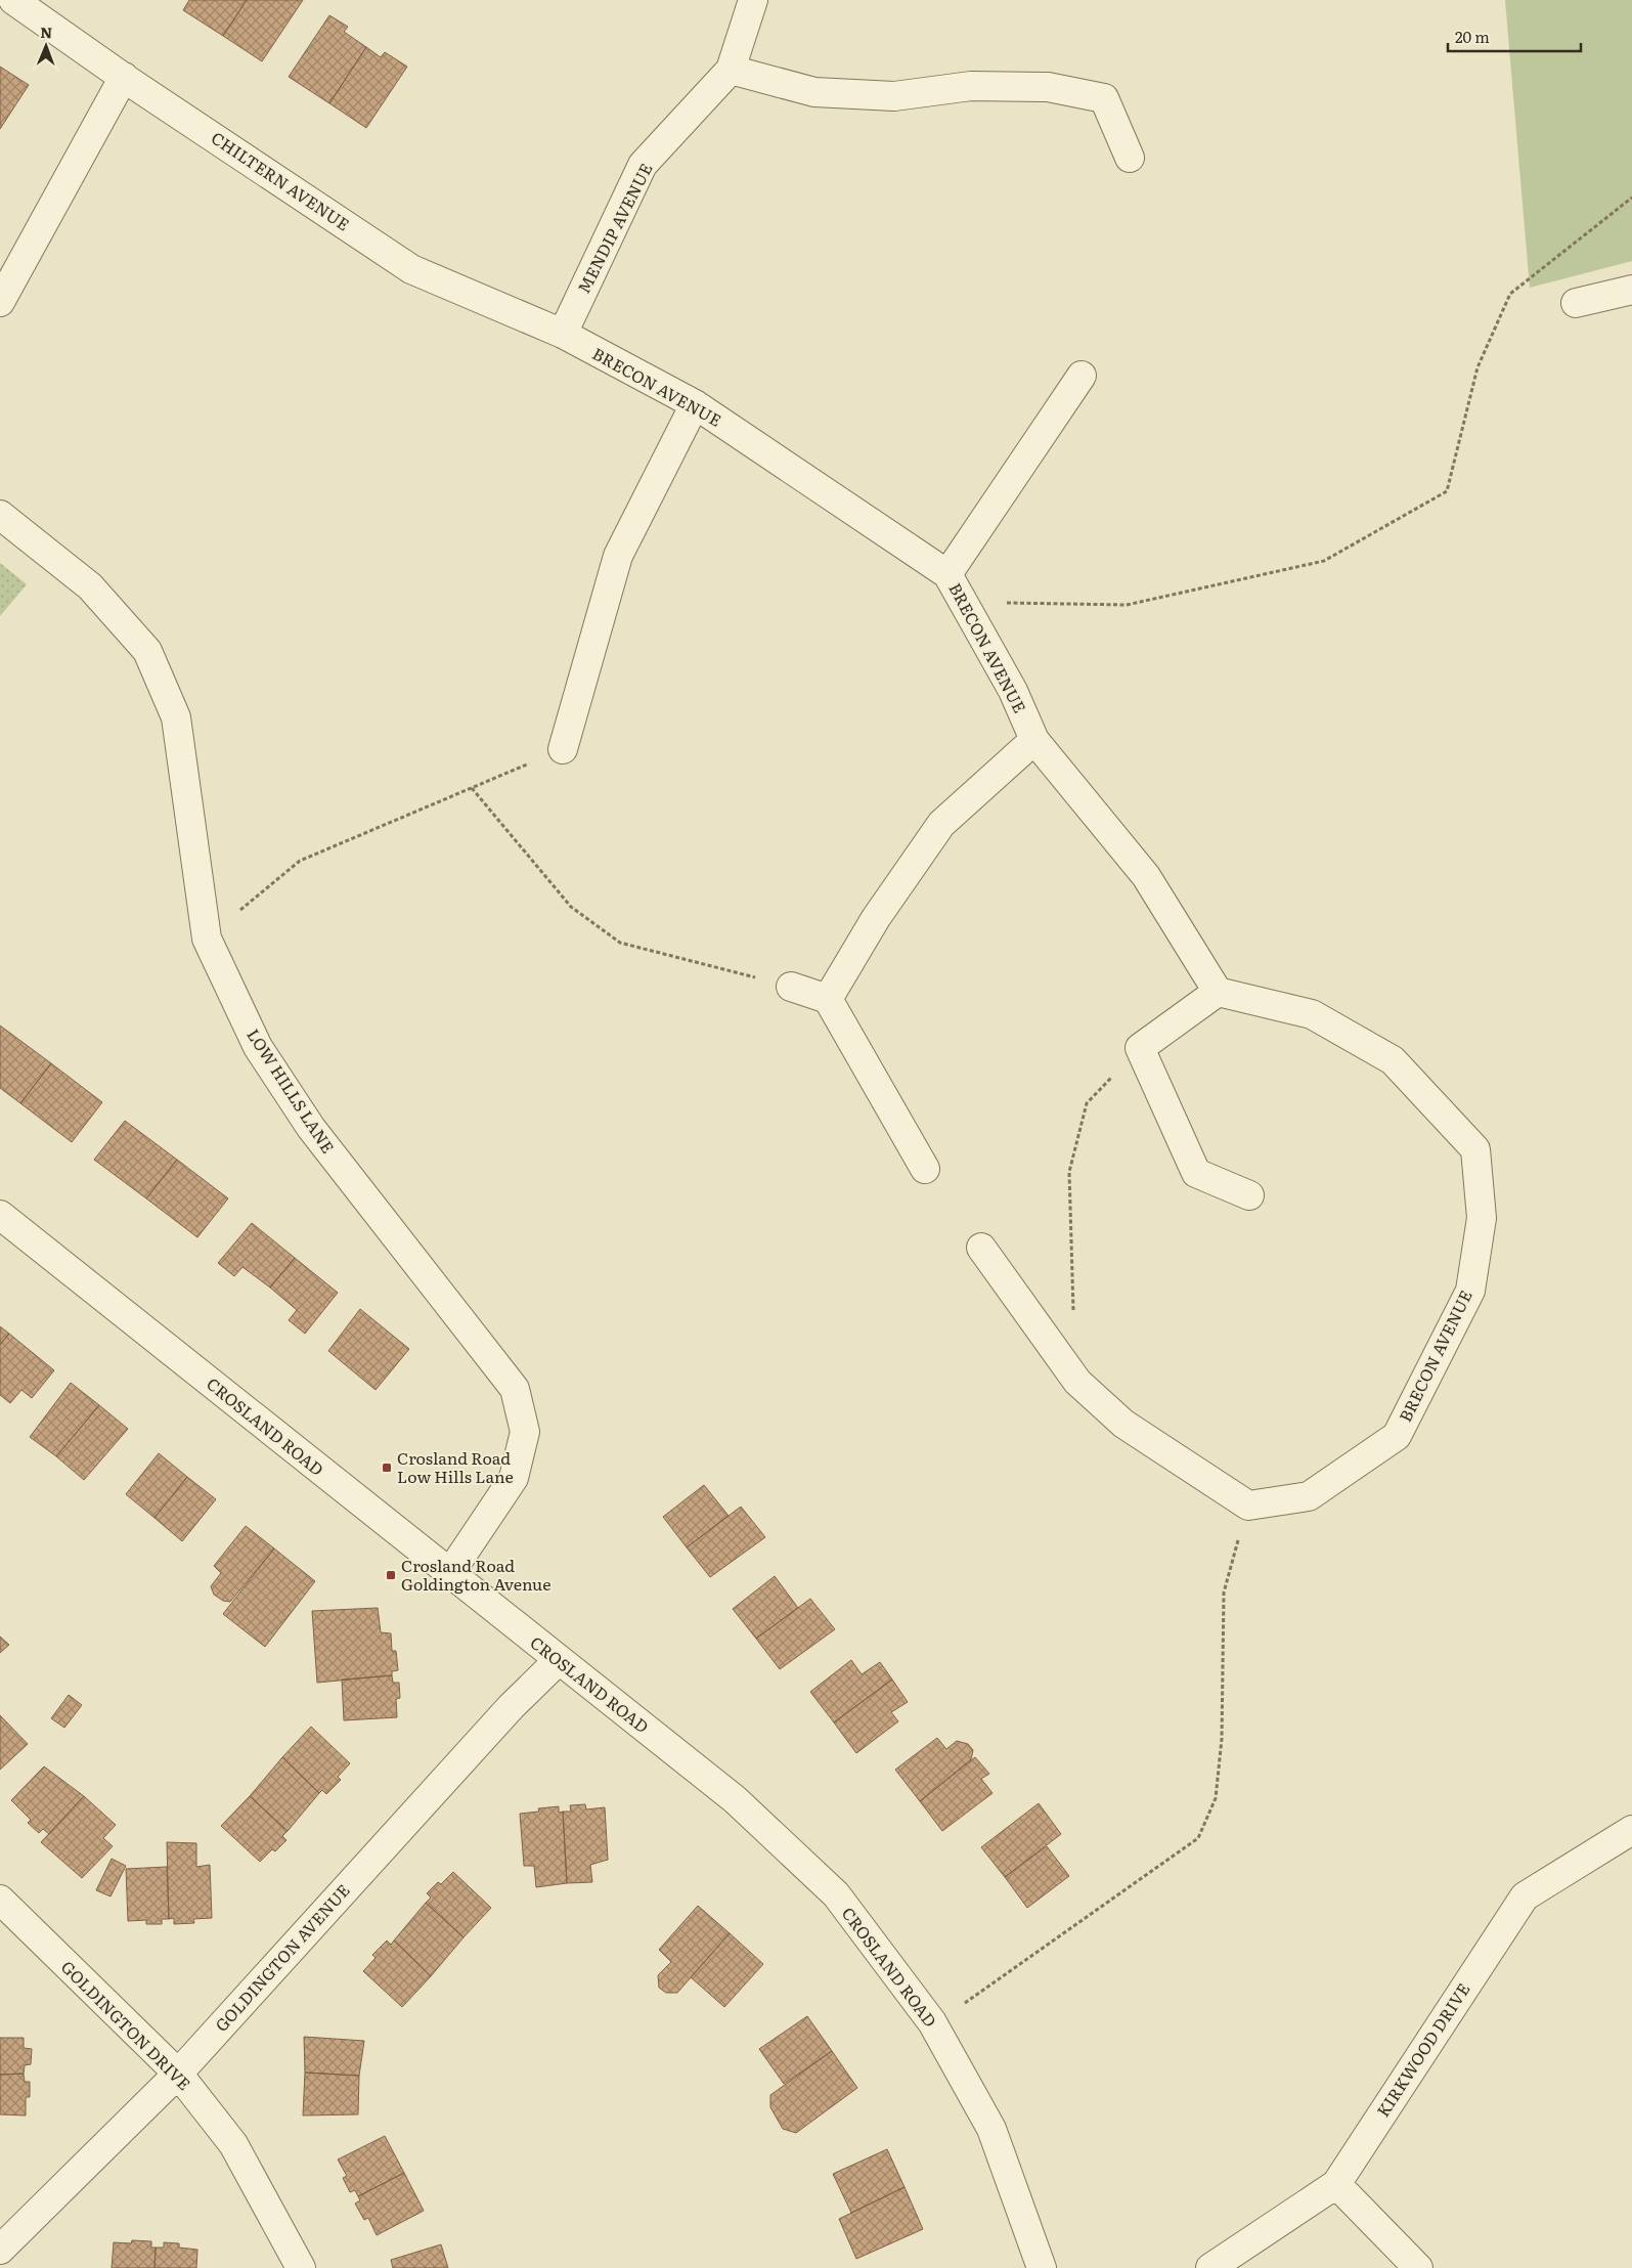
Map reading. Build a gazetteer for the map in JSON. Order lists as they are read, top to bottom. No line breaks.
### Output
{"streets":{"street":["CHILTERN AVENUE","MENDIP AVENUE","BRECON AVENUE","LOW HILLS LANE","CROSLAND ROAD","GOLDINGTON AVENUE","GOLDINGTON DRIVE","KIRKWOOD DRIVE"]},"crossings":[["CHILTERN AVENUE","MENDIP AVENUE"],["CHILTERN AVENUE","BRECON AVENUE"],["MENDIP AVENUE","BRECON AVENUE"],["LOW HILLS LANE","CROSLAND ROAD"],["CROSLAND ROAD","GOLDINGTON AVENUE"],["GOLDINGTON AVENUE","GOLDINGTON DRIVE"]],"places":{"transit":["Crosland Road Low Hills Lane","Crosland Road Goldington Avenue"]},"scale_bar":"20 m","north":"top"}
